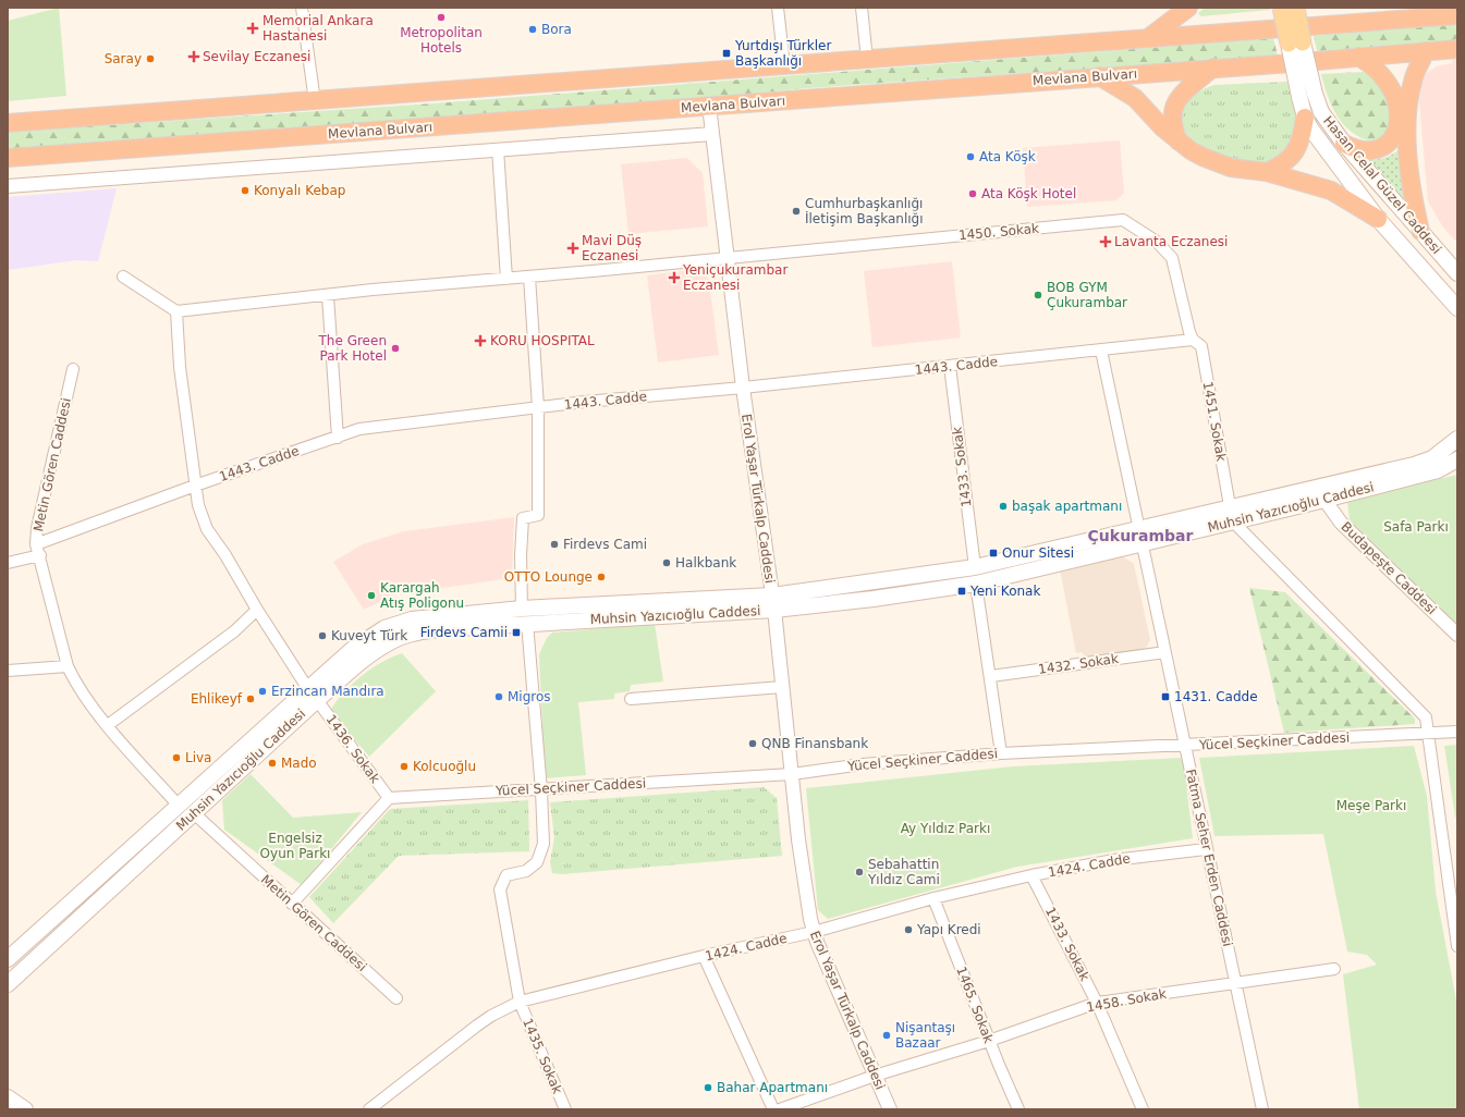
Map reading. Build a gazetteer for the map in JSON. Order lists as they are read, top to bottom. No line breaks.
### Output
{"streets":{"highway":["Mevlana Bulvarı"],"main road":["Hasan Celal Güzel Caddesi","Muhsin Yazıcıoğlu Caddesi"],"street":["1450. Sokak","1443. Cadde","1451. Sokak","Metin Gören Caddesi","1433. Sokak","Erol Yaşar Türkalp Caddesi","Budapeşte Caddesi","1432. Sokak","Yücel Seçkiner Caddesi","1436. Sokak","Fatma Seher Erden Caddesi","1424. Cadde","1458. Sokak","1465. Sokak","1435. Sokak"]},"crossings":[["Mevlana Bulvarı","Erol Yaşar Türkalp Caddesi"],["1450. Sokak","1443. Cadde"],["1450. Sokak","1451. Sokak"],["1450. Sokak","Erol Yaşar Türkalp Caddesi"],["1450. Sokak","1436. Sokak"],["1443. Cadde","1451. Sokak"],["1443. Cadde","Metin Gören Caddesi"],["1443. Cadde","1433. Sokak"],["1443. Cadde","Erol Yaşar Türkalp Caddesi"],["1443. Cadde","1436. Sokak"],["1443. Cadde","Fatma Seher Erden Caddesi"],["1451. Sokak","Muhsin Yazıcıoğlu Caddesi"],["Metin Gören Caddesi","Muhsin Yazıcıoğlu Caddesi"],["1433. Sokak","Muhsin Yazıcıoğlu Caddesi"],["1433. Sokak","1424. Cadde"],["1433. Sokak","1458. Sokak"],["Erol Yaşar Türkalp Caddesi","Muhsin Yazıcıoğlu Caddesi"],["Erol Yaşar Türkalp Caddesi","Yücel Seçkiner Caddesi"],["Erol Yaşar Türkalp Caddesi","1424. Cadde"],["Erol Yaşar Türkalp Caddesi","1458. Sokak"],["Muhsin Yazıcıoğlu Caddesi","Budapeşte Caddesi"],["Muhsin Yazıcıoğlu Caddesi","1436. Sokak"],["Muhsin Yazıcıoğlu Caddesi","Fatma Seher Erden Caddesi"],["1432. Sokak","Fatma Seher Erden Caddesi"],["Yücel Seçkiner Caddesi","1436. Sokak"],["Yücel Seçkiner Caddesi","Fatma Seher Erden Caddesi"],["Yücel Seçkiner Caddesi","1435. Sokak"],["Fatma Seher Erden Caddesi","1424. Cadde"],["Fatma Seher Erden Caddesi","1458. Sokak"],["1424. Cadde","1465. Sokak"],["1424. Cadde","1435. Sokak"],["1458. Sokak","1465. Sokak"]],"districts":["Çukurambar"],"parks":["Safa Parkı","Meşe Parkı","Ay Yıldız Parkı","Engelsiz Oyun Parkı"],"places":{"other":["Metropolitan Hotels","Bora","Saray","Ata Köşk","Konyalı Kebap","Ata Köşk Hotel","Cumhurbaşkanlığı İletişim Başkanlığı","BOB GYM Çukurambar","The Green Park Hotel","başak apartmanı","Firdevs Cami","Halkbank","OTTO Lounge","Karargah Atış Poligonu","Kuveyt Türk","Erzincan Mandıra","Migros","Ehlikeyf","QNB Finansbank","Liva","Mado","Kolcuoğlu","Sebahattin Yıldız Cami","Yapı Kredi","Nişantaşı Bazaar","Bahar Apartmanı"],"health":["Memorial Ankara Hastanesi","Sevilay Eczanesi","Lavanta Eczanesi","Mavi Düş Eczanesi","Yeniçukurambar Eczanesi","KORU HOSPITAL"],"transit":["Yurtdışı Türkler Başkanlığı","Onur Sitesi","Yeni Konak","Firdevs Camii","1431. Cadde"]}}
